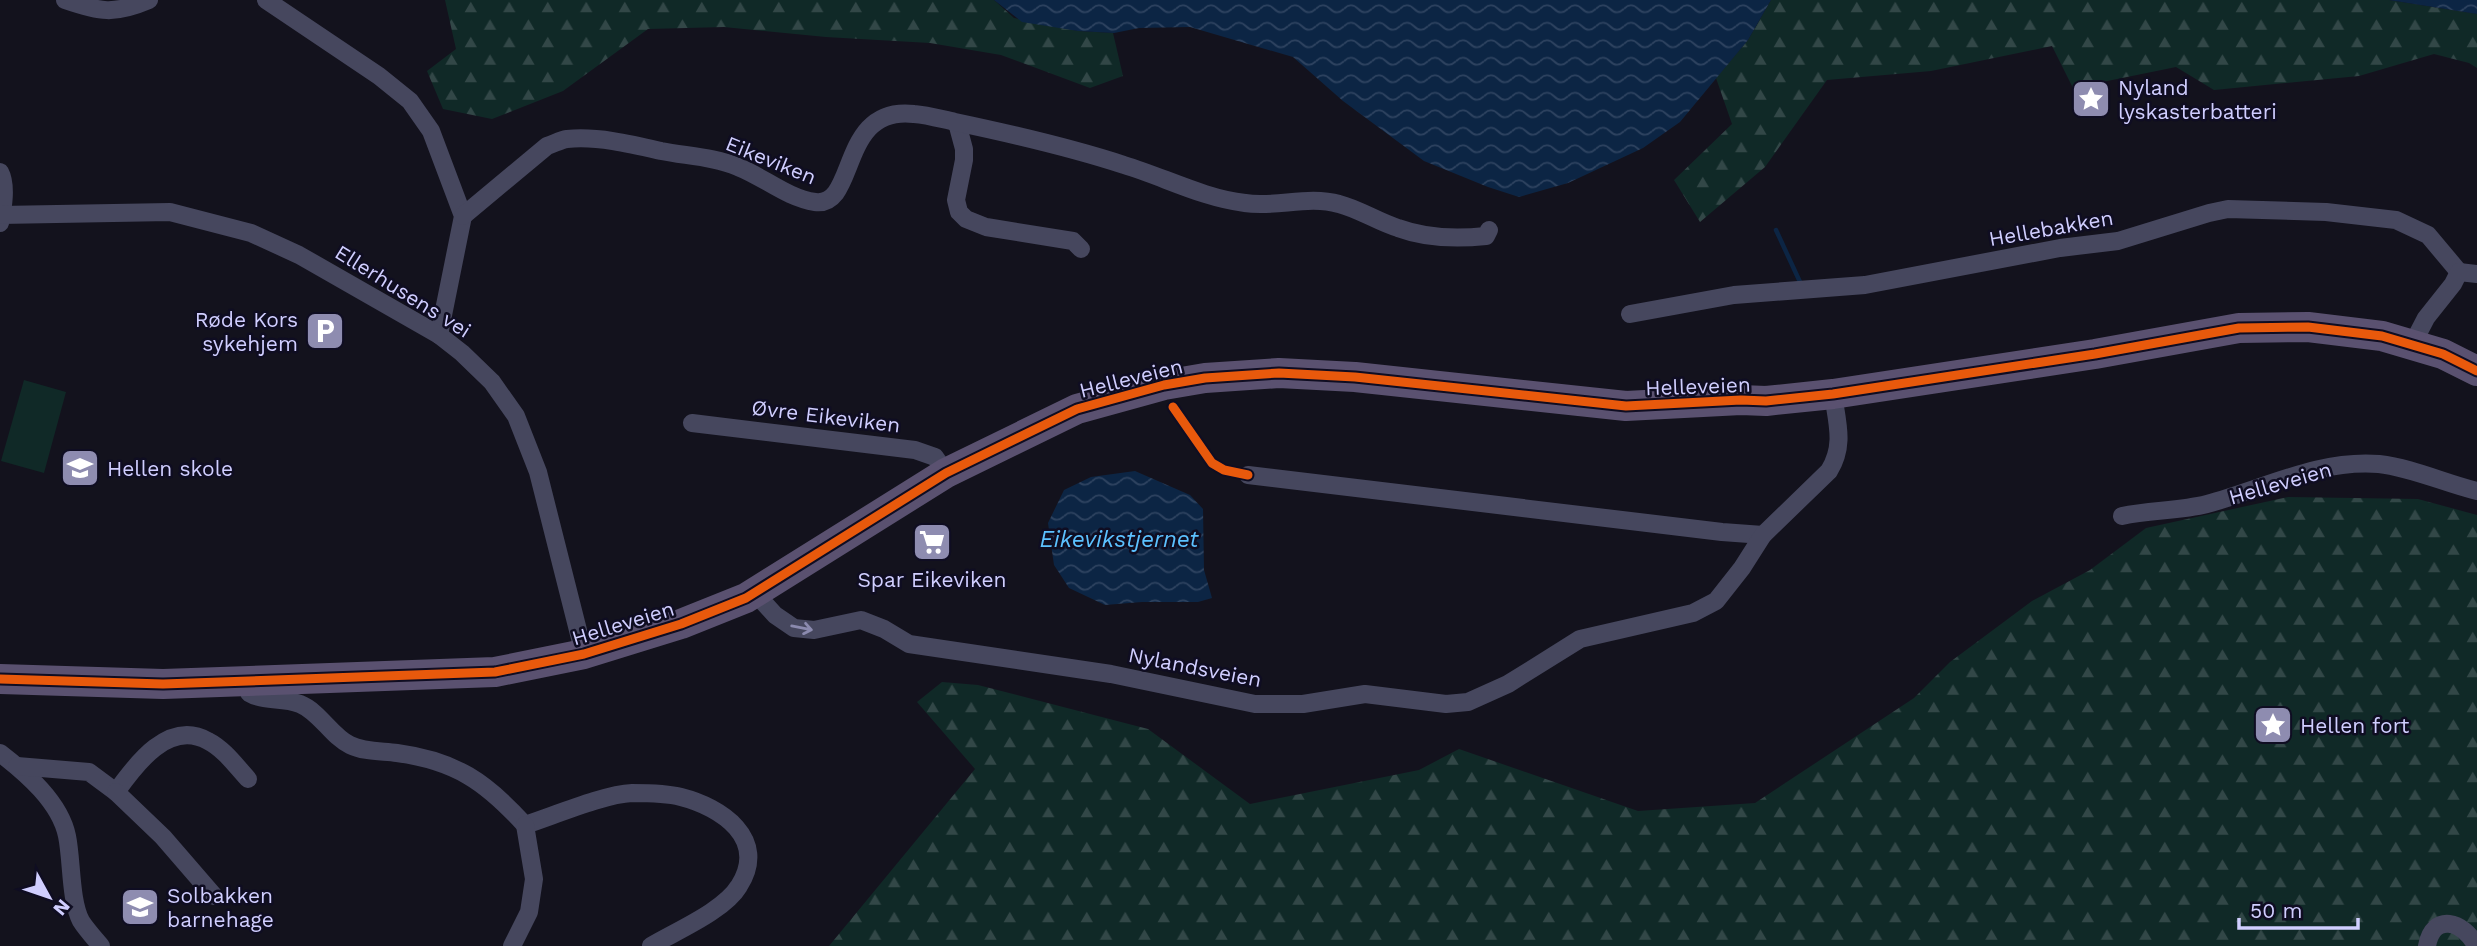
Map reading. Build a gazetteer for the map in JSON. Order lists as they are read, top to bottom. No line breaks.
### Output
{"streets":{"main road":["Helleveien"],"street":["Eikeviken","Hellebakken","Ellerhusens vei","Øvre Eikeviken","Nylandsveien"]},"crossings":[["Hellebakken","Helleveien"],["Ellerhusens vei","Helleveien"],["Helleveien","Øvre Eikeviken"],["Helleveien","Nylandsveien"]],"one_way":["Nylandsveien"],"water":["Eikevikstjernet"],"places":{"place":["Nyland lyskasterbatteri","Hellen fort"],"parking":["Røde Kors sykehjem"],"school or university":["Hellen skole","Solbakken barnehage"],"supermarket":["Spar Eikeviken"]},"scale_bar":"50 m","north":"bottom right"}
